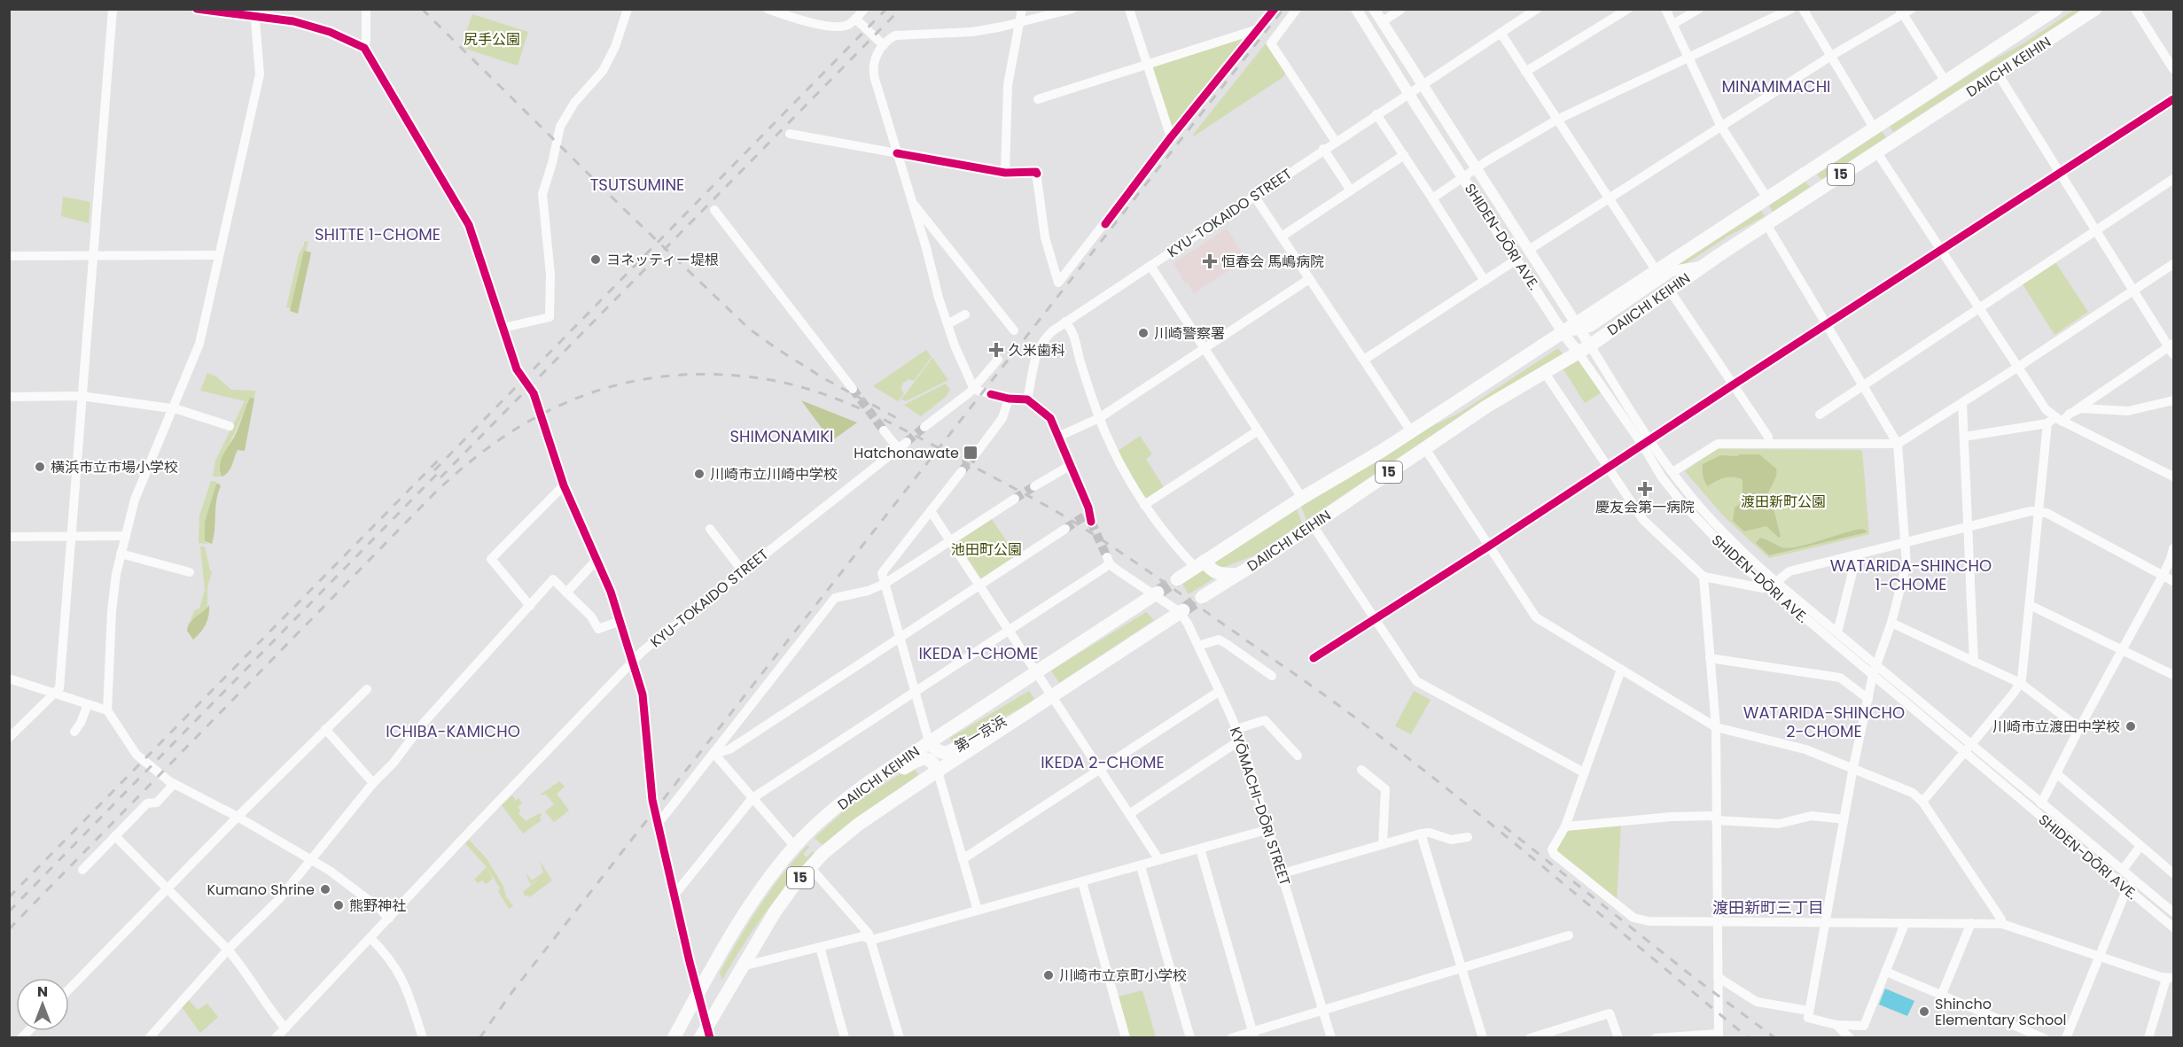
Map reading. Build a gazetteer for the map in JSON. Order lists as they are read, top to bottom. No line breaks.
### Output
{"streets":{"highway":["DAIICHI KEIHIN","15"],"main road":["SHIDEN-DŌRI AVE."],"street":["KYU-TOKAIDO STREET","KYŌMACHI-DŌRI STREET"]},"crossings":[["DAIICHI KEIHIN","SHIDEN-DŌRI AVE."],["DAIICHI KEIHIN","KYŌMACHI-DŌRI STREET"],["KYU-TOKAIDO STREET","SHIDEN-DŌRI AVE."]],"districts":["MINAMIMACHI","TSUTSUMINE","SHITTE 1-CHOME","SHIMONAMIKI","WATARIDA-SHINCHO 1-CHOME","IKEDA 1-CHOME","WATARIDA-SHINCHO 2-CHOME","ICHIBA-KAMICHO","IKEDA 2-CHOME","渡田新町三丁目"],"parks":["尻手公園","渡田新町公園","池田町公園"],"places":{"other":["ヨネッティー堤根","川崎警察署","横浜市立市場小学校","川崎市立川崎中学校","川崎市立渡田中学校","Kumano Shrine","熊野神社","川崎市立京町小学校","Shincho Elementary School"],"health":["恒春会 馬嶋病院","久米歯科","慶友会第一病院"],"transit":["Hatchonawate"]},"north":"top"}
